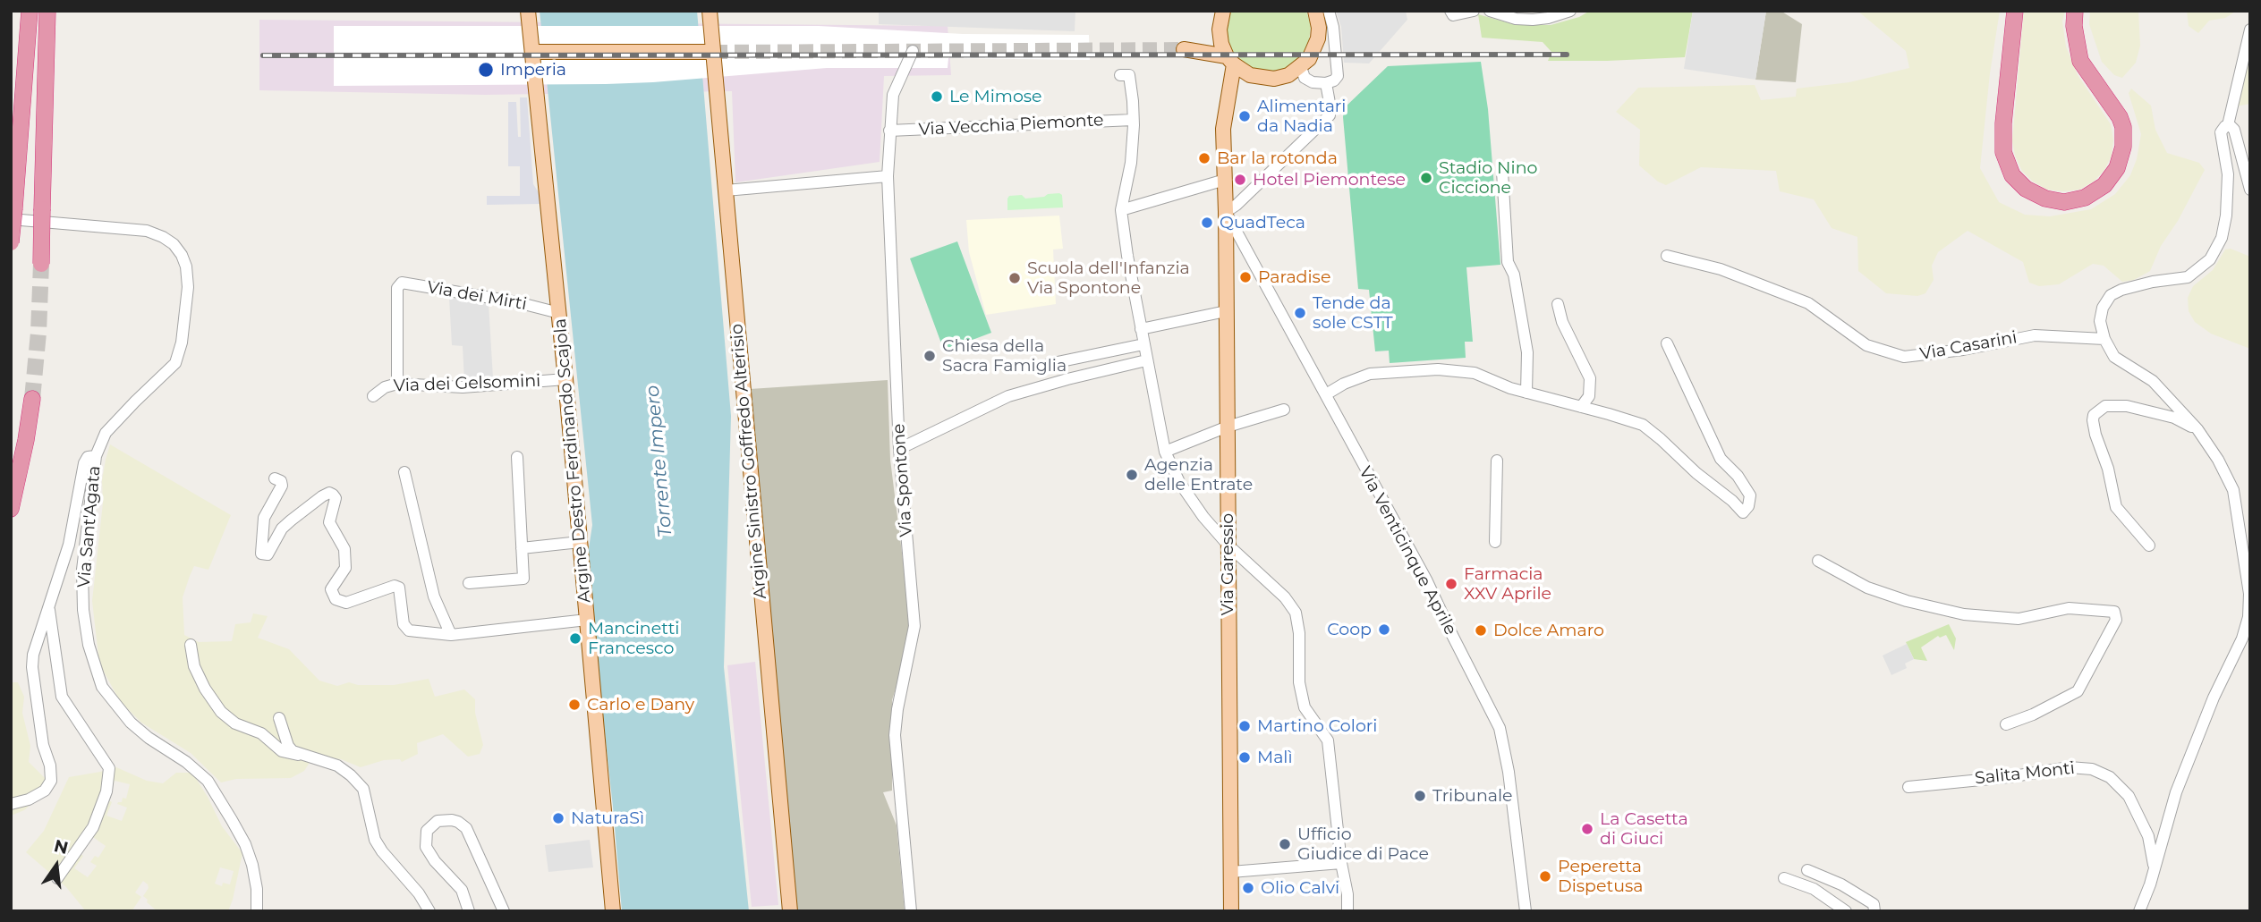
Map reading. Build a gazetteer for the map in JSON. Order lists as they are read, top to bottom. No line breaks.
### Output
{"streets":{"main road":["Argine Destro Ferdinando Scajola","Argine Sinistro Goffredo Alterisio","Via Garessio"],"street":["Via Vecchia Piemonte","Via dei Mirti","Via Casarini","Via dei Gelsomini","Via Spontone","Via Sant'Agata","Via Venticinque Aprile","Salita Monti"]},"crossings":[["Via Vecchia Piemonte","Via Spontone"],["Via dei Mirti","Via dei Gelsomini"],["Via dei Mirti","Argine Destro Ferdinando Scajola"],["Via dei Gelsomini","Argine Destro Ferdinando Scajola"],["Via Venticinque Aprile","Via Garessio"]],"water":["Torrente Impero"],"places":["Imperia","Le Mimose","Alimentari da Nadia","Bar la rotonda","Stadio Nino Ciccione","Hotel Piemontese","QuadTeca","Paradise","Scuola dell'Infanzia Via Spontone","Tende da sole CSTT","Chiesa della Sacra Famiglia","Agenzia delle Entrate","Farmacia XXV Aprile","Coop","Dolce Amaro","Mancinetti Francesco","Carlo e Dany","Martino Colori","Malì","Tribunale","NaturaSì","La Casetta di Giuci","Ufficio Giudice di Pace","Peperetta Dispetusa","Olio Calvi"],"north":"top"}
